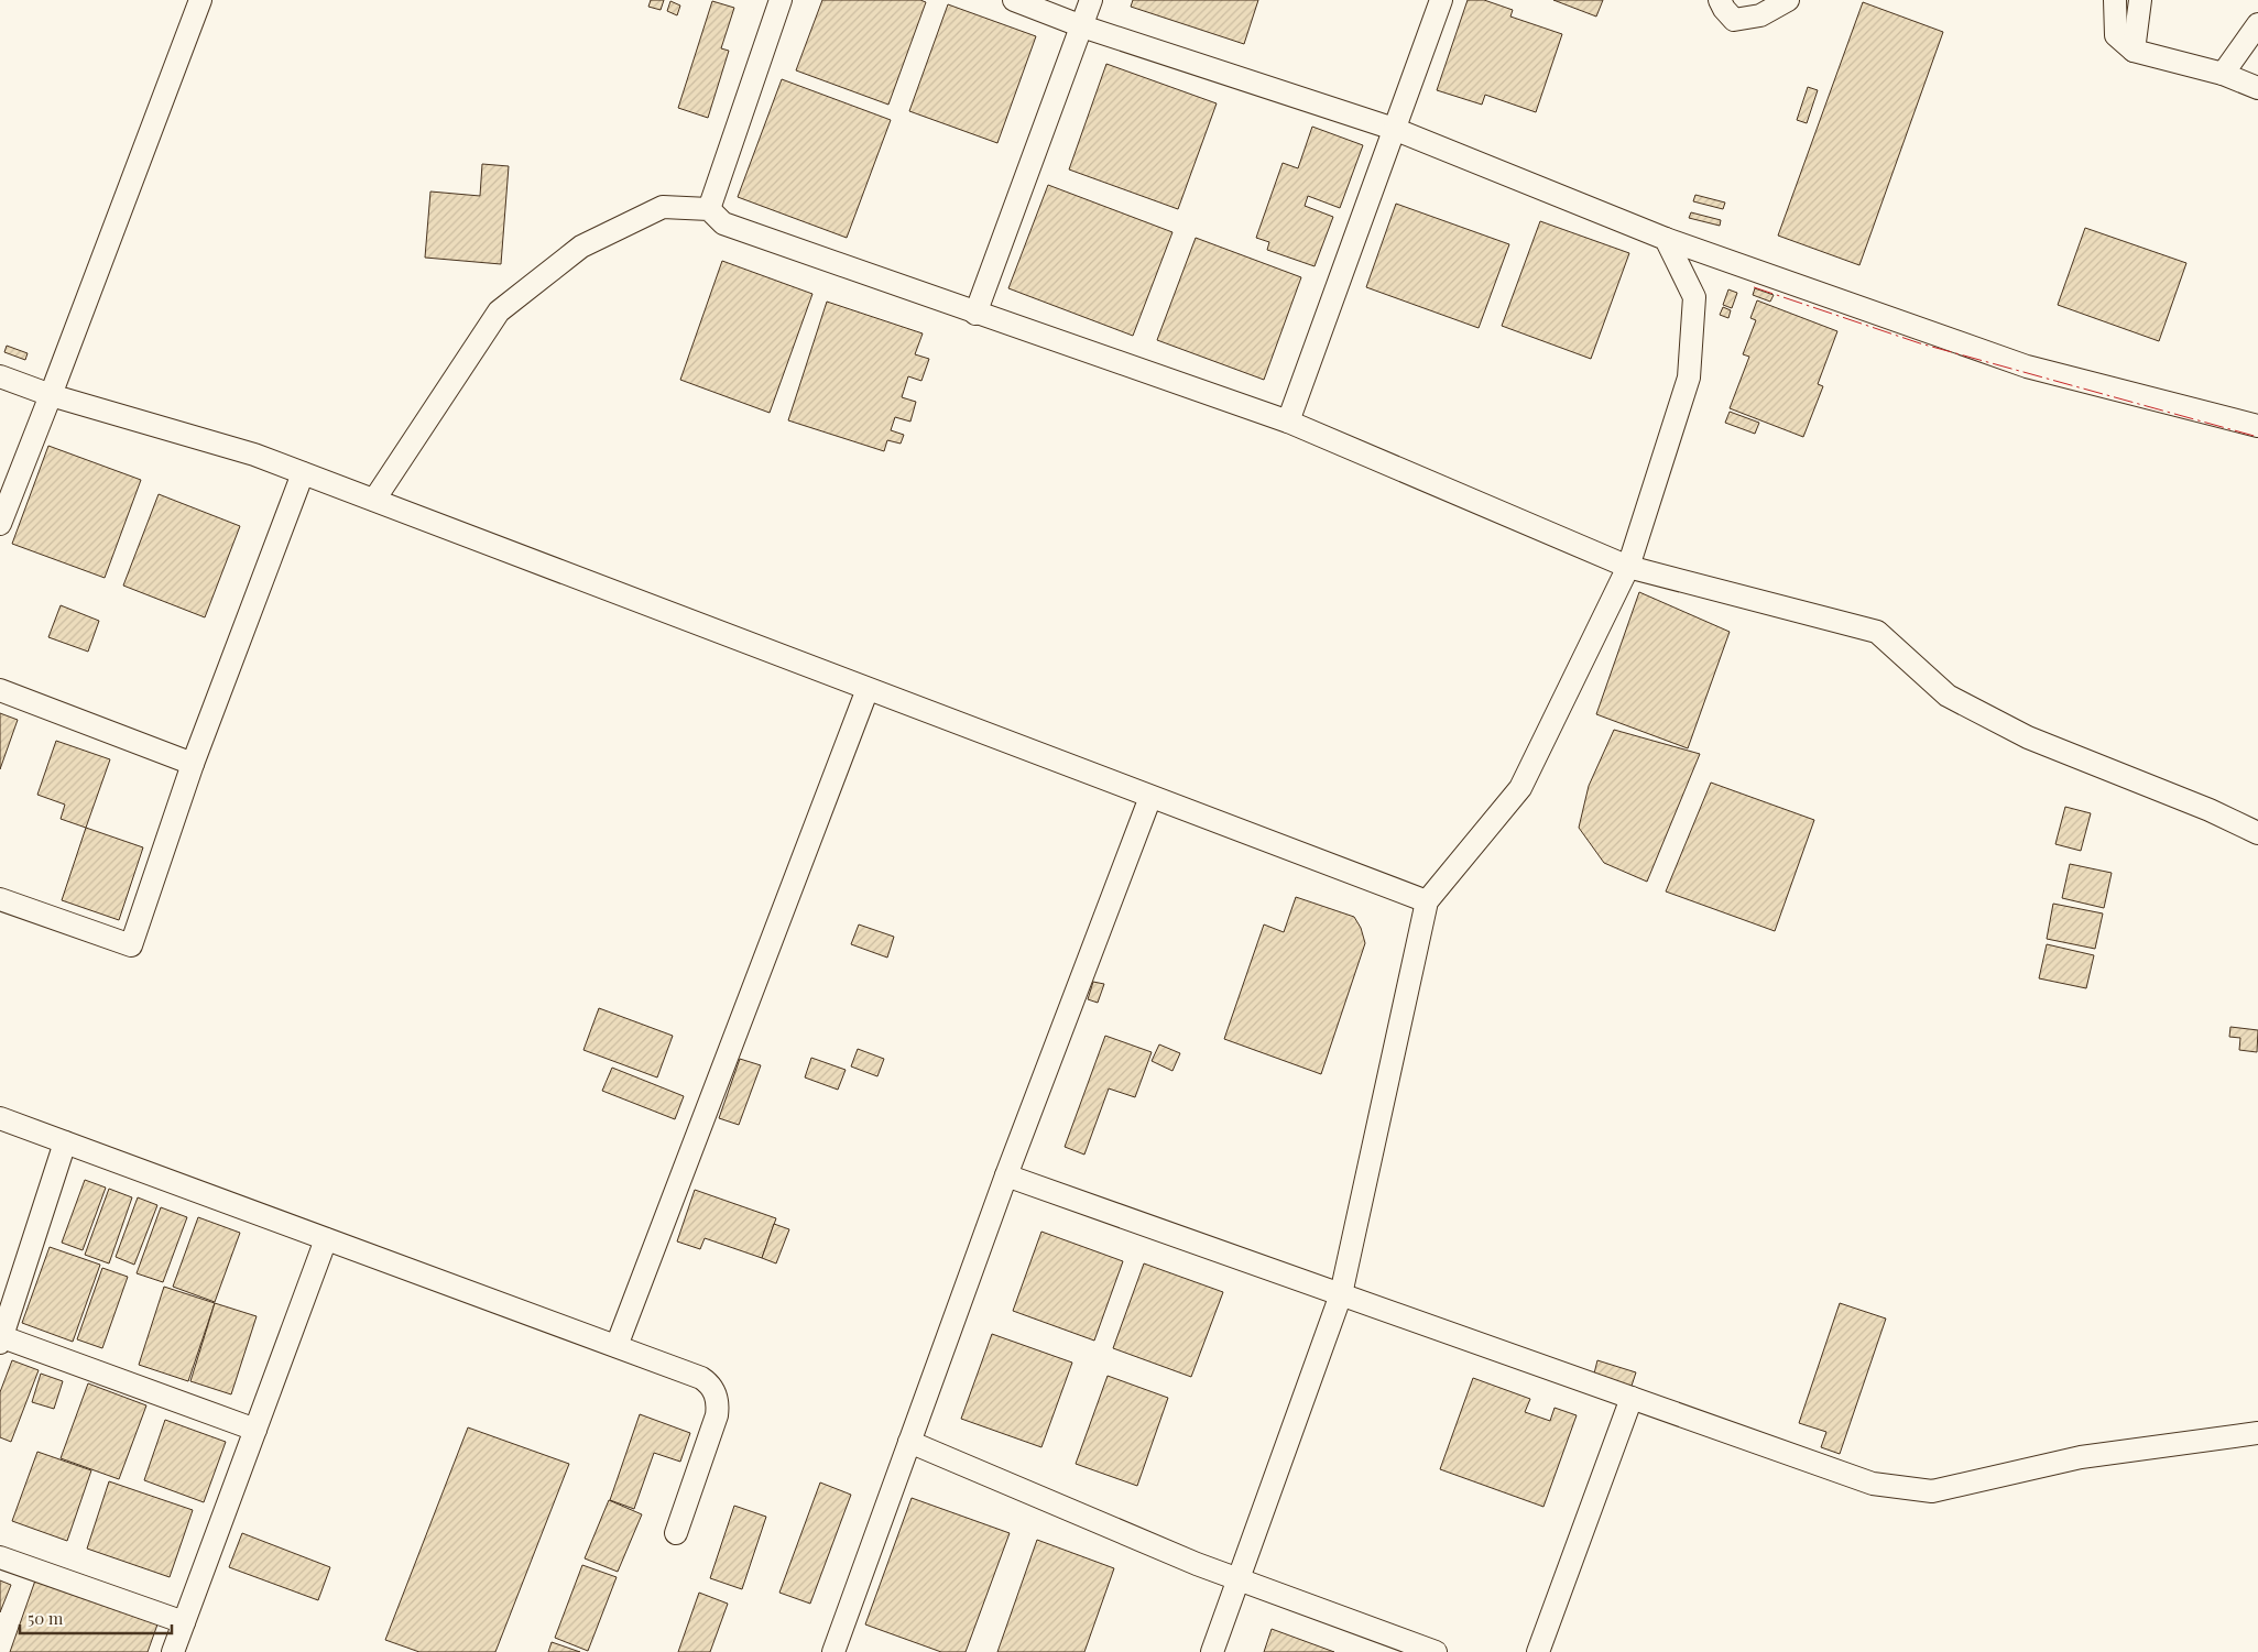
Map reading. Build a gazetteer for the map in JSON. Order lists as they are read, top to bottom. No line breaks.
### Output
{"scale_bar":"50 m"}
